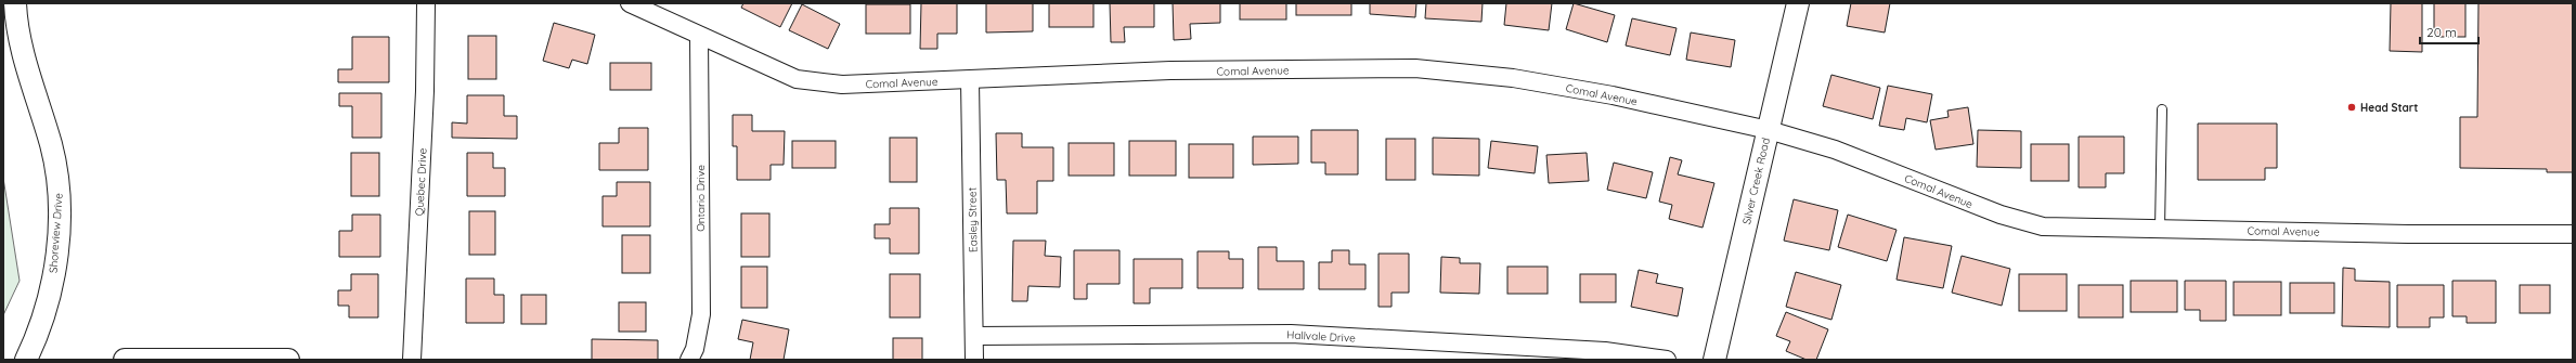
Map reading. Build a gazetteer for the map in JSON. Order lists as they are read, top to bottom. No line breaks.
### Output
{"streets":{"street":["Comal Avenue","Silver Creek Road","Quebec Drive","Ontario Drive","Easley Street","Shoreview Drive","Hallvale Drive"]},"crossings":[["Comal Avenue","Silver Creek Road"],["Comal Avenue","Ontario Drive"],["Comal Avenue","Easley Street"],["Easley Street","Hallvale Drive"]],"places":["Head Start"],"scale_bar":"20 m"}
